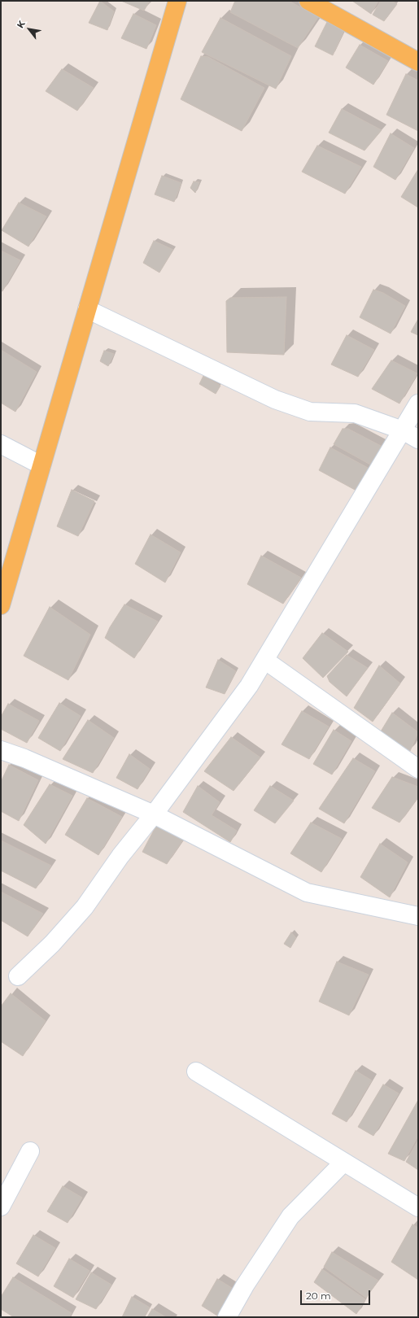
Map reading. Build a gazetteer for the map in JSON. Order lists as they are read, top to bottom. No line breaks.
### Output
{"scale_bar":"20 m","north":"top left"}
